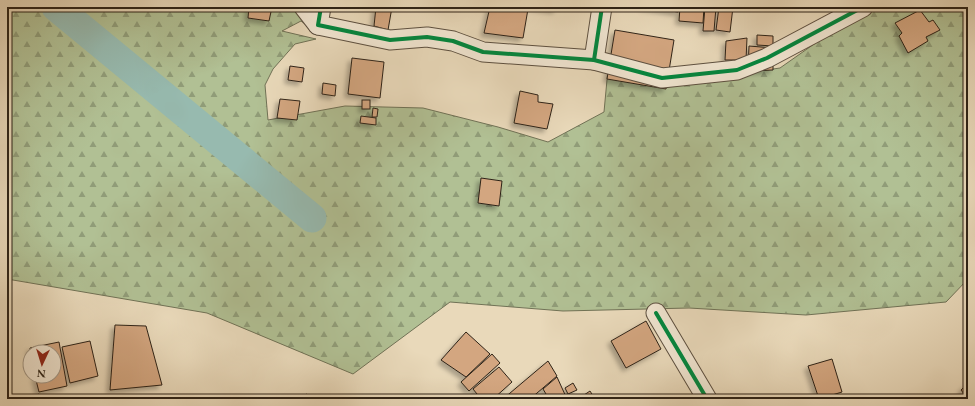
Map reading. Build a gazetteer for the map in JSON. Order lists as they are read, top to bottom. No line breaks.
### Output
{"north":"bottom"}
